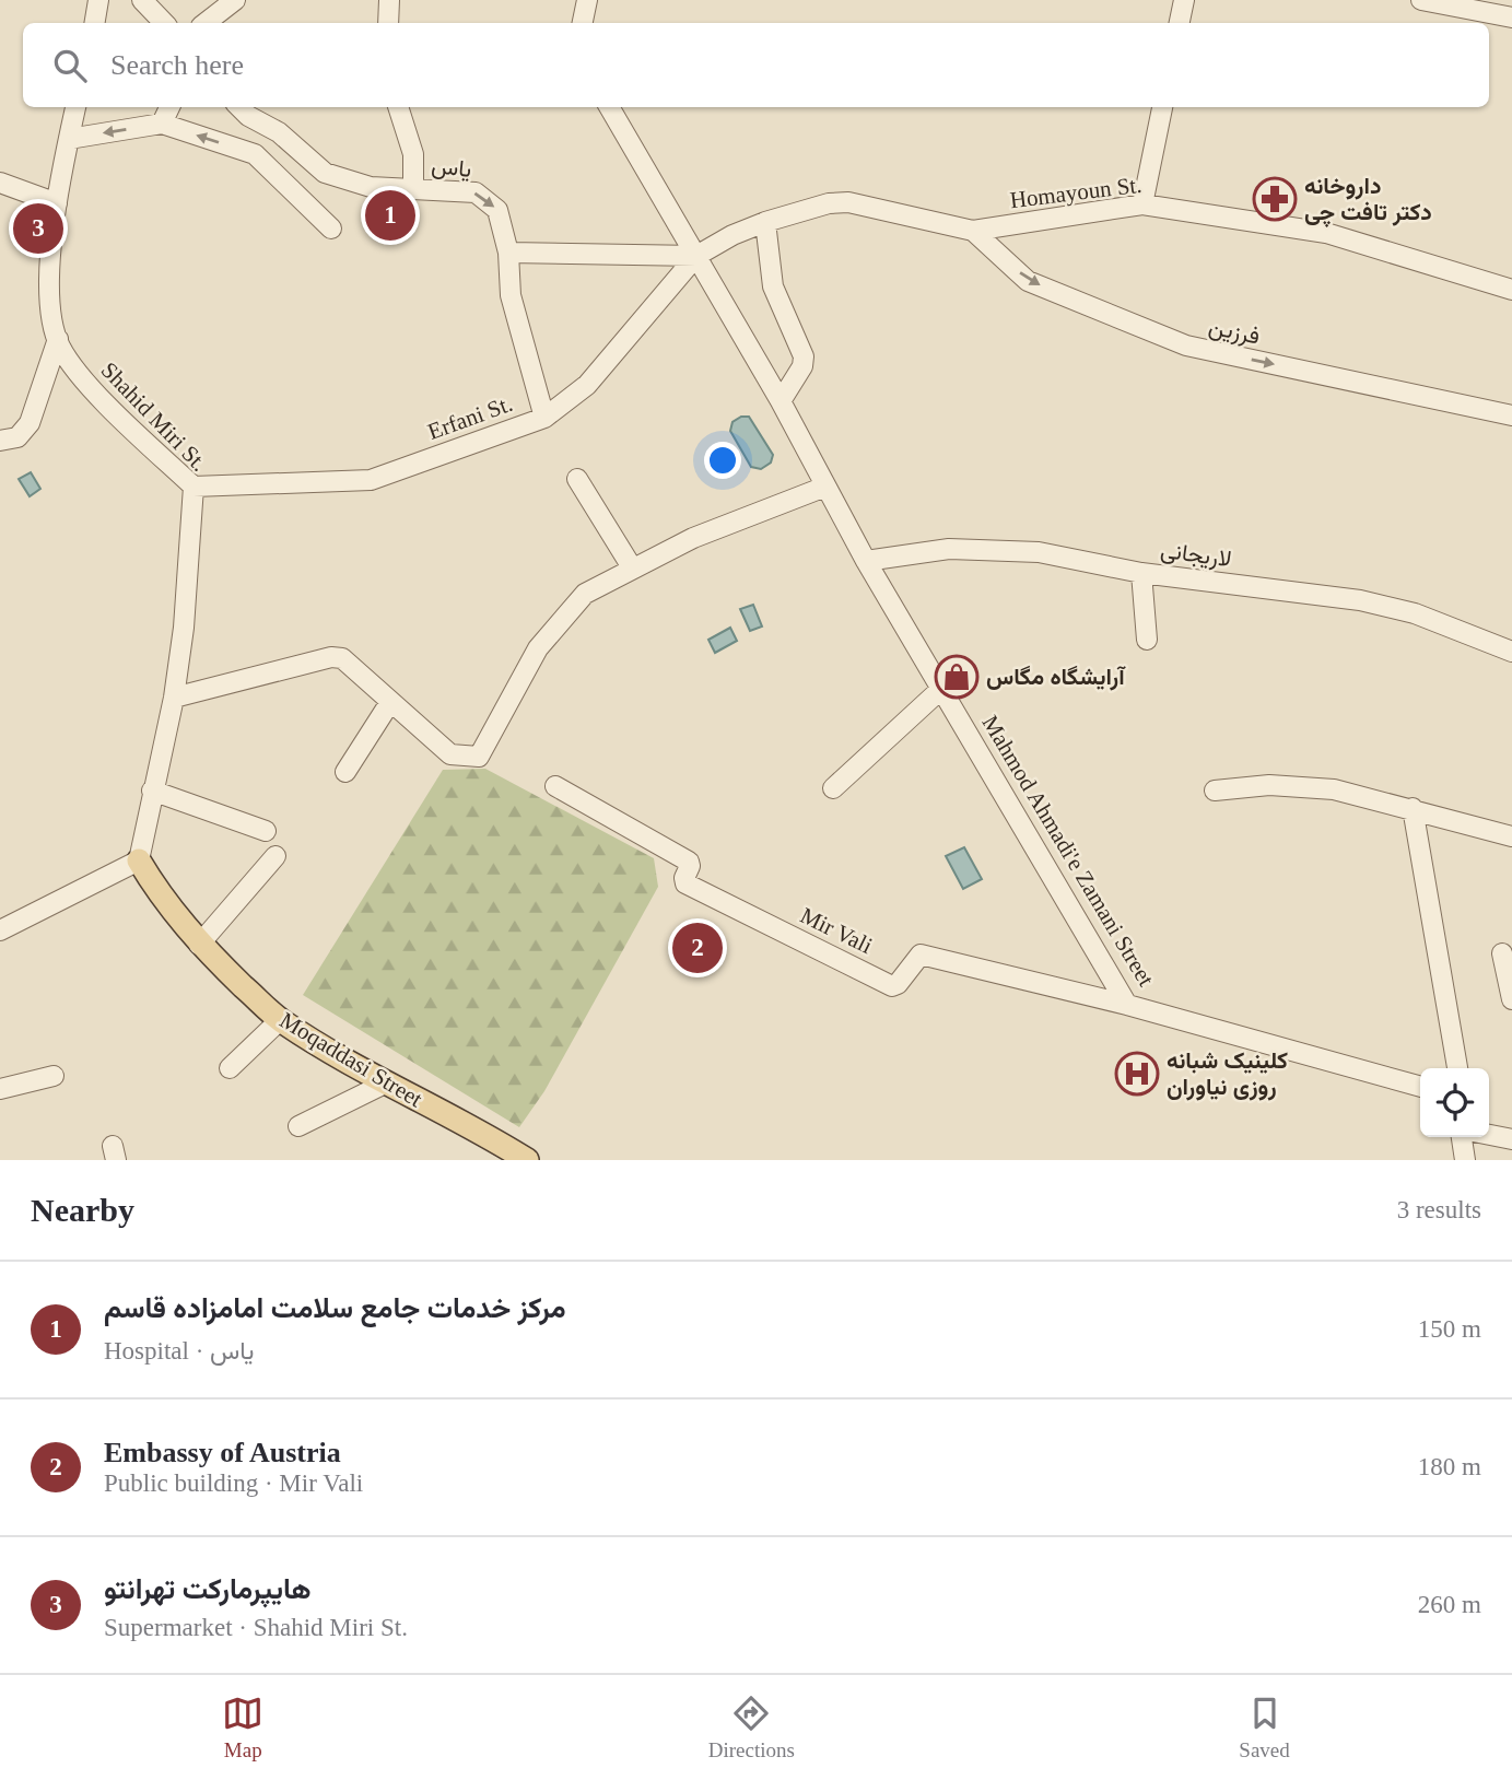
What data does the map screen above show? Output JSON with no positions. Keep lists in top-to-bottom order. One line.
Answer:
{"streets":{"main road":["Moqaddasi Street"],"street":["یاس","Homayoun St.","فرزین","Shahid Miri St.","Erfani St.","لاریجانی","Mahmod Ahmadi'e Zamani Street","Mir Vali"]},"crossings":[["یاس","Erfani St."],["Homayoun St.","فرزین"],["Homayoun St.","Erfani St."],["Homayoun St.","Mahmod Ahmadi'e Zamani Street"],["Shahid Miri St.","Erfani St."],["Shahid Miri St.","Moqaddasi Street"],["Erfani St.","Mahmod Ahmadi'e Zamani Street"],["لاریجانی","Mahmod Ahmadi'e Zamani Street"],["Mahmod Ahmadi'e Zamani Street","Mir Vali"]],"one_way":["فرزین"],"places":{"pharmacy":["داروخانه دکتر تافت چی"],"shop":["آرایشگاه مگاس"],"hospital":["کلینیک شبانه روزی نیاوران"]},"page":{"search":"Search here","pins":["1","3","2"],"heading":["Nearby","3 results"],"list":[{"mark":"1","name":"مرکز خدمات جامع سلامت امامزاده قاسم","note":"Hospital · یاس","value":"150 m"},{"mark":"2","name":"Embassy of Austria","note":"Public building · Mir Vali","value":"180 m"},{"mark":"3","name":"هایپرمارکت تهرانتو","note":"Supermarket · Shahid Miri St.","value":"260 m"}],"nav":["Map","Directions","Saved"]}}
